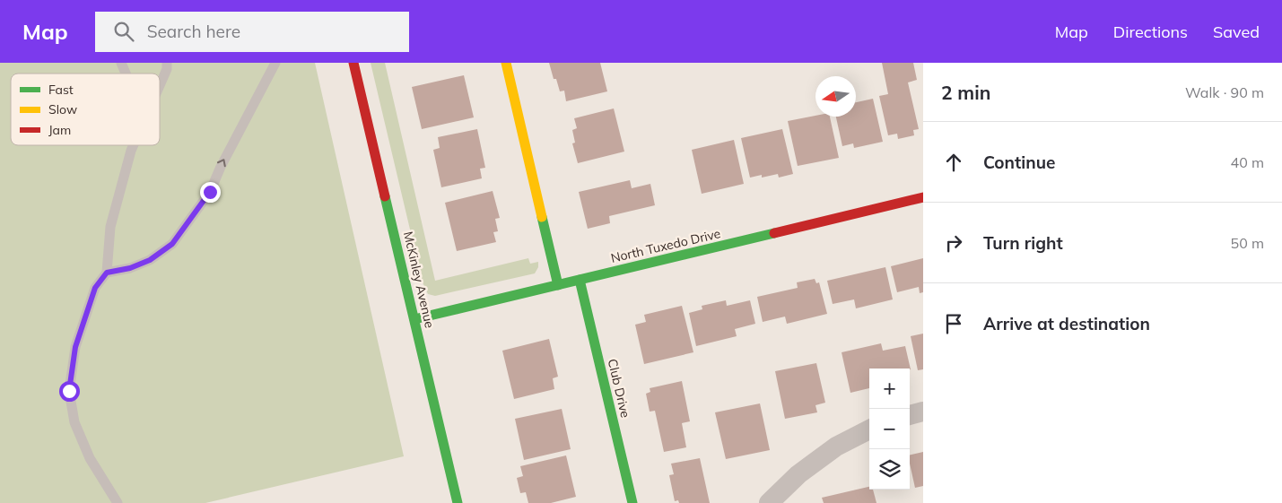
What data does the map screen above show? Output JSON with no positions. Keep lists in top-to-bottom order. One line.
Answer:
{"streets":{"street":["North Tuxedo Drive","McKinley Avenue","Club Drive"]},"crossings":[["North Tuxedo Drive","McKinley Avenue"],["North Tuxedo Drive","Club Drive"]],"legend":["Fast","Slow","Jam"],"north":"left","page":{"header":"Map","search":"Search here","nav":["Map","Directions","Saved"],"heading":["2 min","Walk · 90 m"],"list":[["Continue","40 m"],["Turn right","50 m"],"Arrive at destination"],"map_buttons":["+","−"]}}
